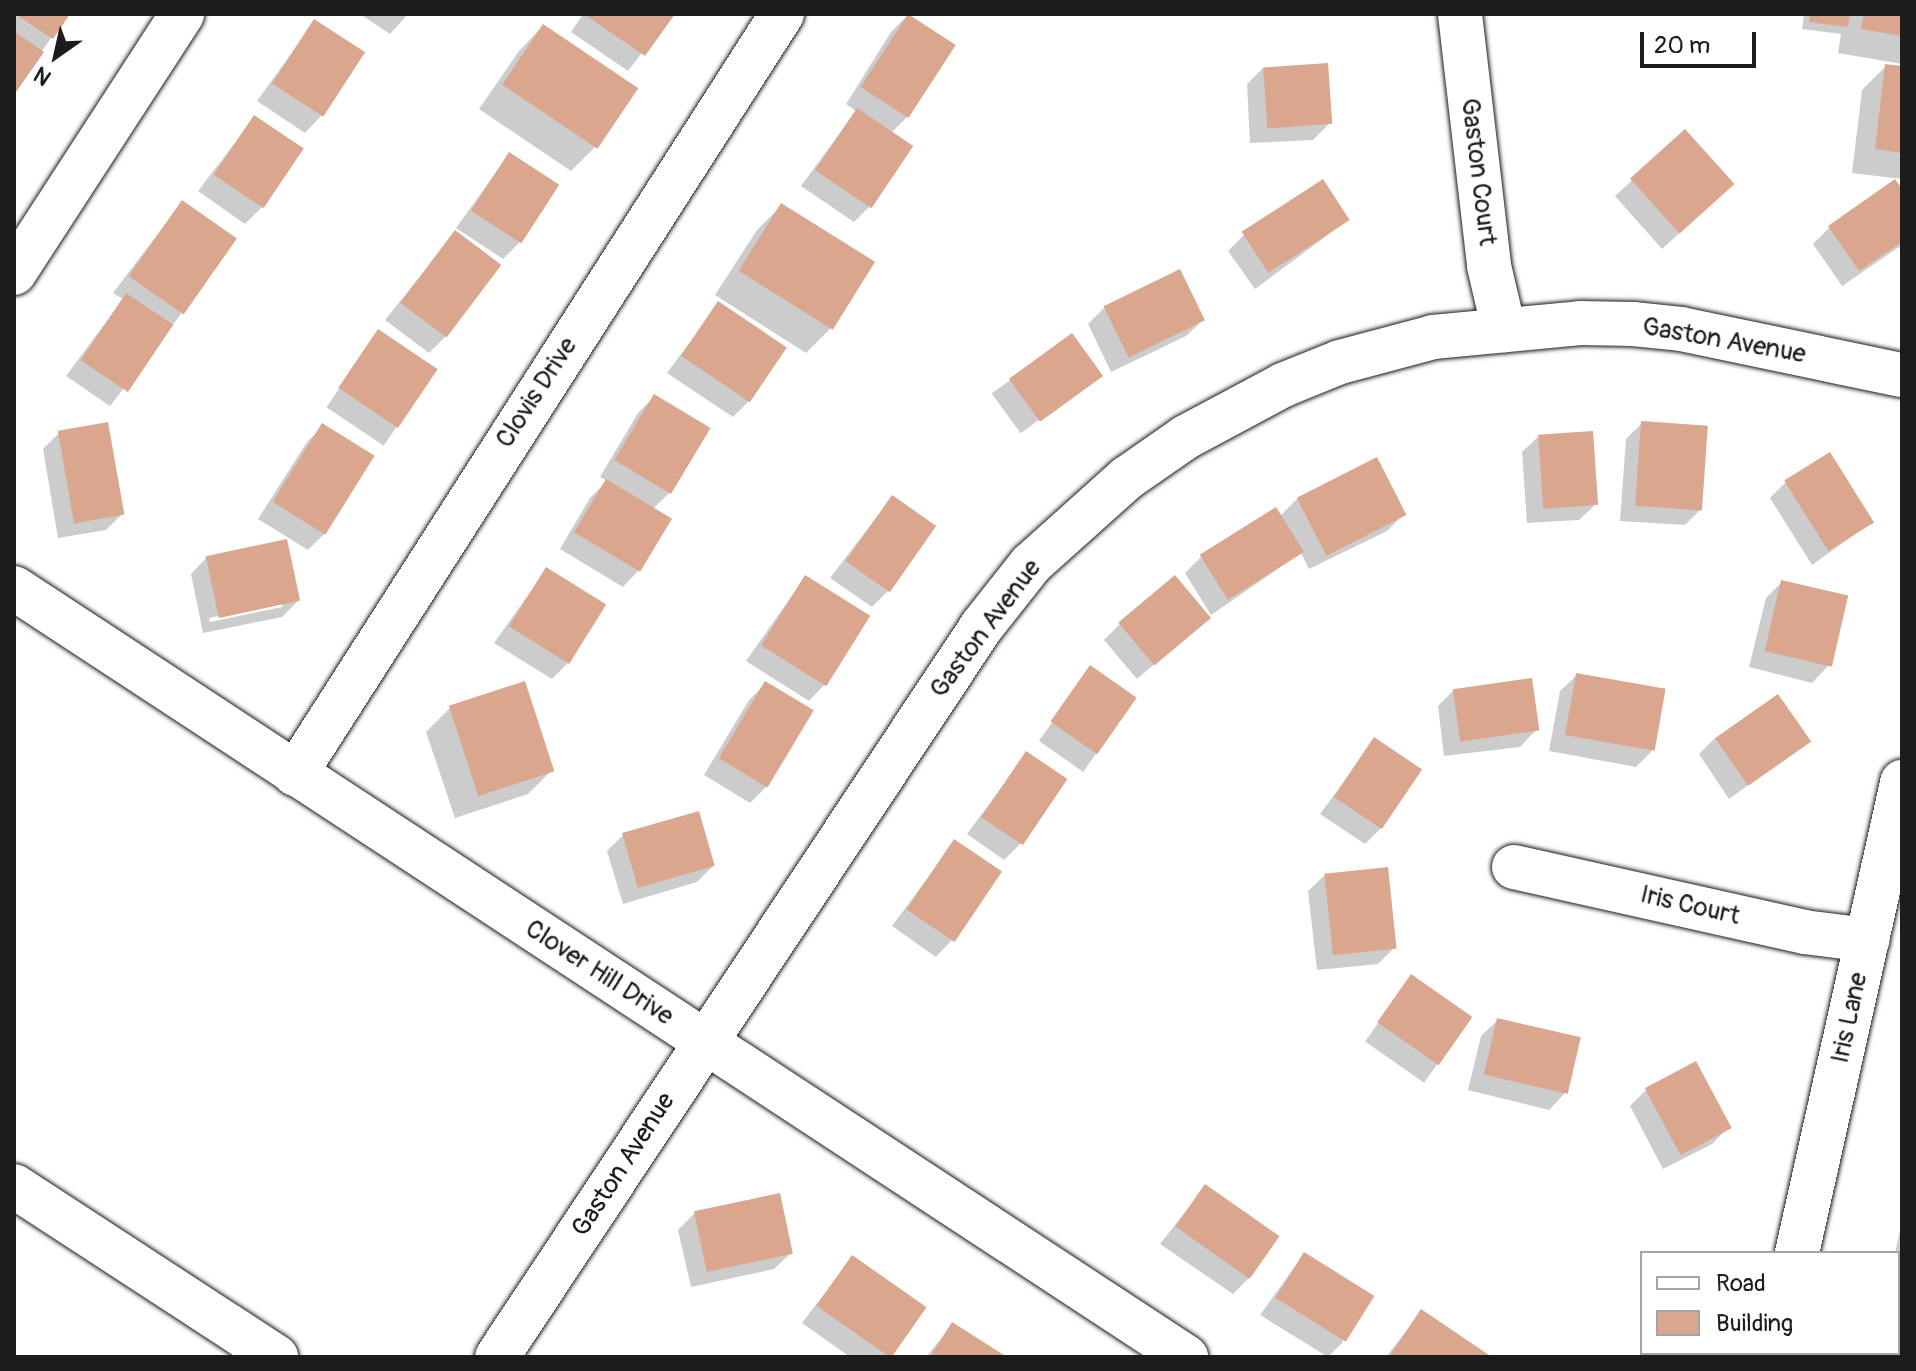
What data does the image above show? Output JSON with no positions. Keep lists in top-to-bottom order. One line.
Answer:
{"streets":{"street":["Gaston Court","Gaston Avenue","Clovis Drive","Iris Court","Clover Hill Drive","Iris Lane"]},"crossings":[["Gaston Court","Gaston Avenue"],["Gaston Avenue","Clover Hill Drive"],["Clovis Drive","Clover Hill Drive"],["Iris Court","Iris Lane"]],"legend":["Road","Building"],"scale_bar":"20 m","north":"bottom left"}
